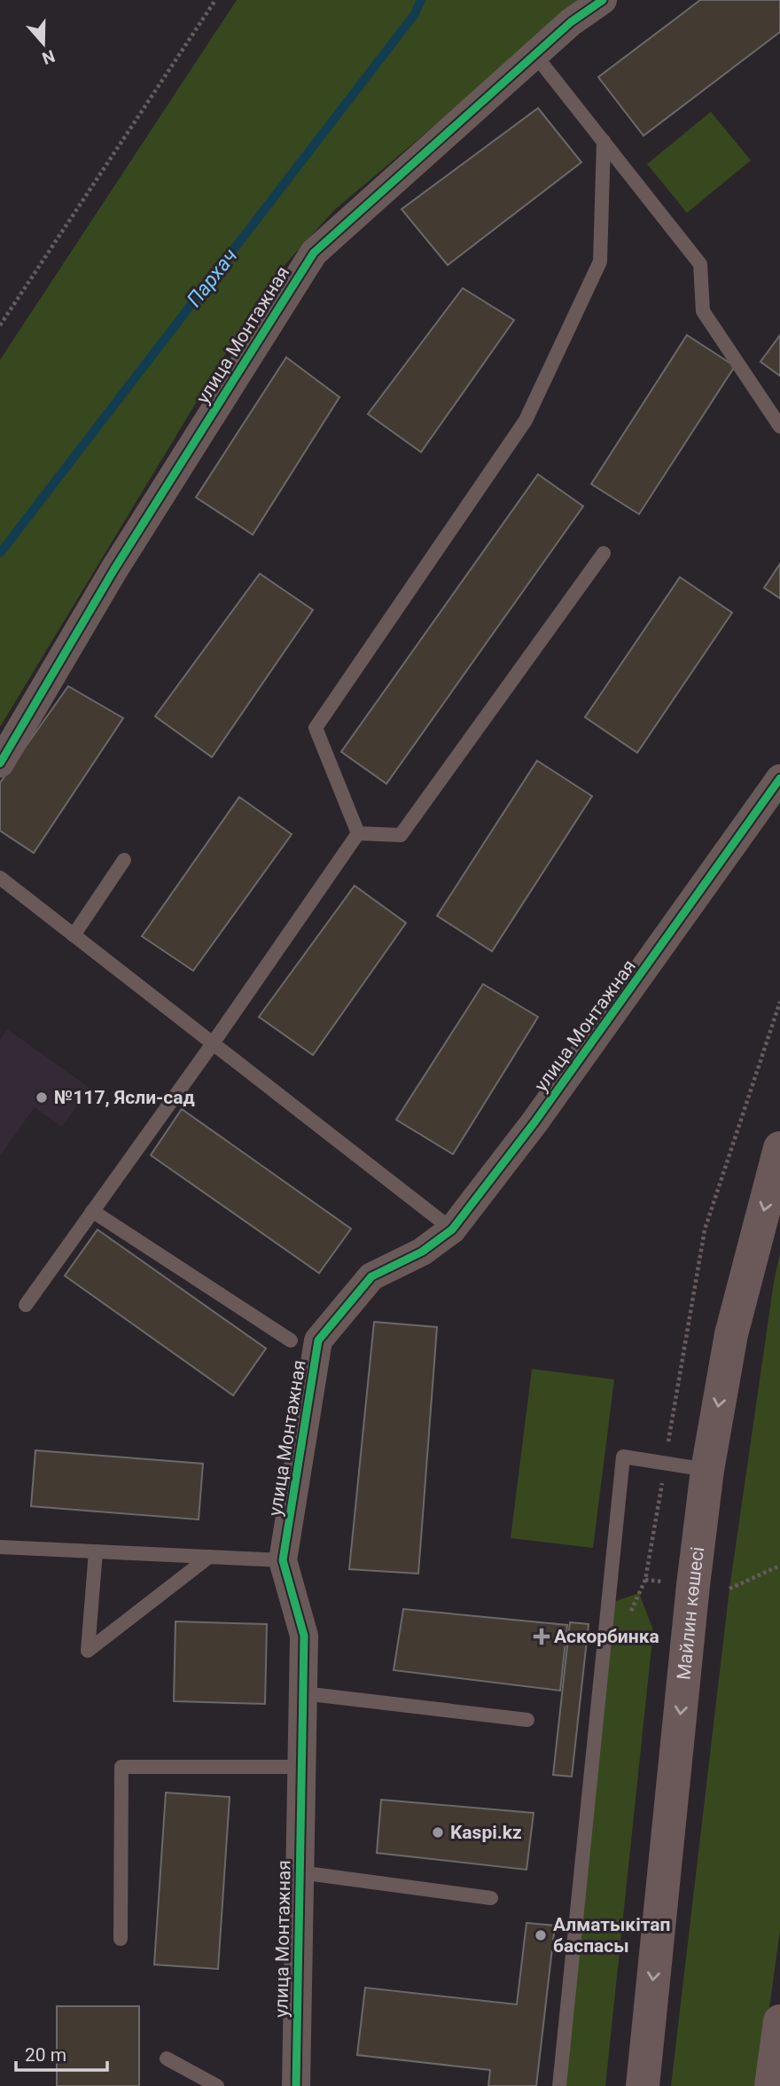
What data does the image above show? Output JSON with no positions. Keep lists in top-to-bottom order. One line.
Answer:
{"streets":{"main road":["Майлин көшесі"],"street":["улица Монтажная"]},"one_way":["Майлин көшесі"],"water":["Пархач"],"places":{"other":["№117, Ясли-сад","Kaspi.kz","Алматыкітап баспасы"],"health":["Аскорбинка"]},"scale_bar":"20 m","north":"bottom"}
